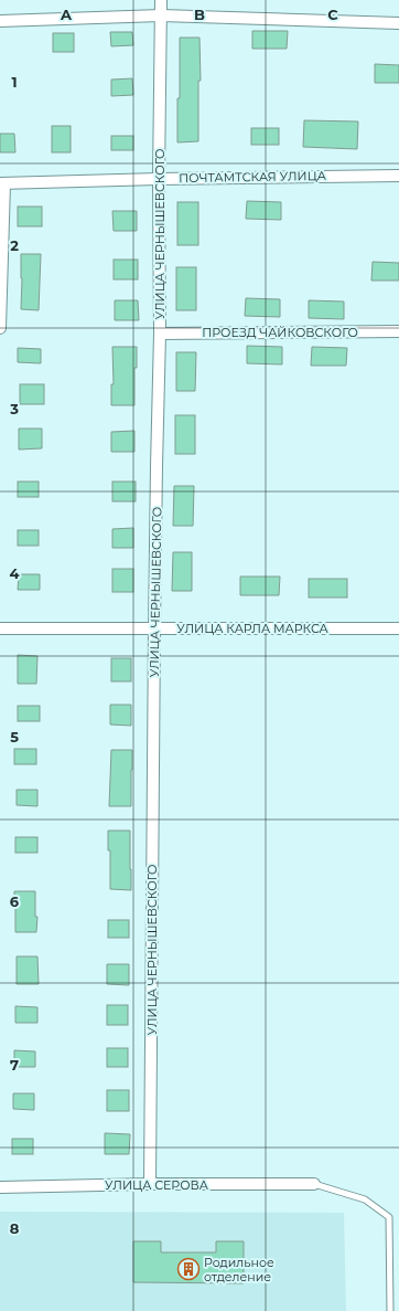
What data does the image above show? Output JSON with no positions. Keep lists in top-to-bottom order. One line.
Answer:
{"streets":{"street":["ПОЧТАМТСКАЯ УЛИЦА","УЛИЦА ЧЕРНЫШЕВСКОГО","ПРОЕЗД ЧАЙКОВСКОГО","УЛИЦА КАРЛА МАРКСА","УЛИЦА СЕРОВА"]},"crossings":[["ПОЧТАМТСКАЯ УЛИЦА","УЛИЦА ЧЕРНЫШЕВСКОГО"],["УЛИЦА ЧЕРНЫШЕВСКОГО","ПРОЕЗД ЧАЙКОВСКОГО"],["УЛИЦА ЧЕРНЫШЕВСКОГО","УЛИЦА КАРЛА МАРКСА"],["УЛИЦА ЧЕРНЫШЕВСКОГО","УЛИЦА СЕРОВА"]],"places":{"building":["Родильное отделение"]},"grid":{"columns":["A","B","C"],"rows":["1","2","3","4","5","6","7","8"]}}
